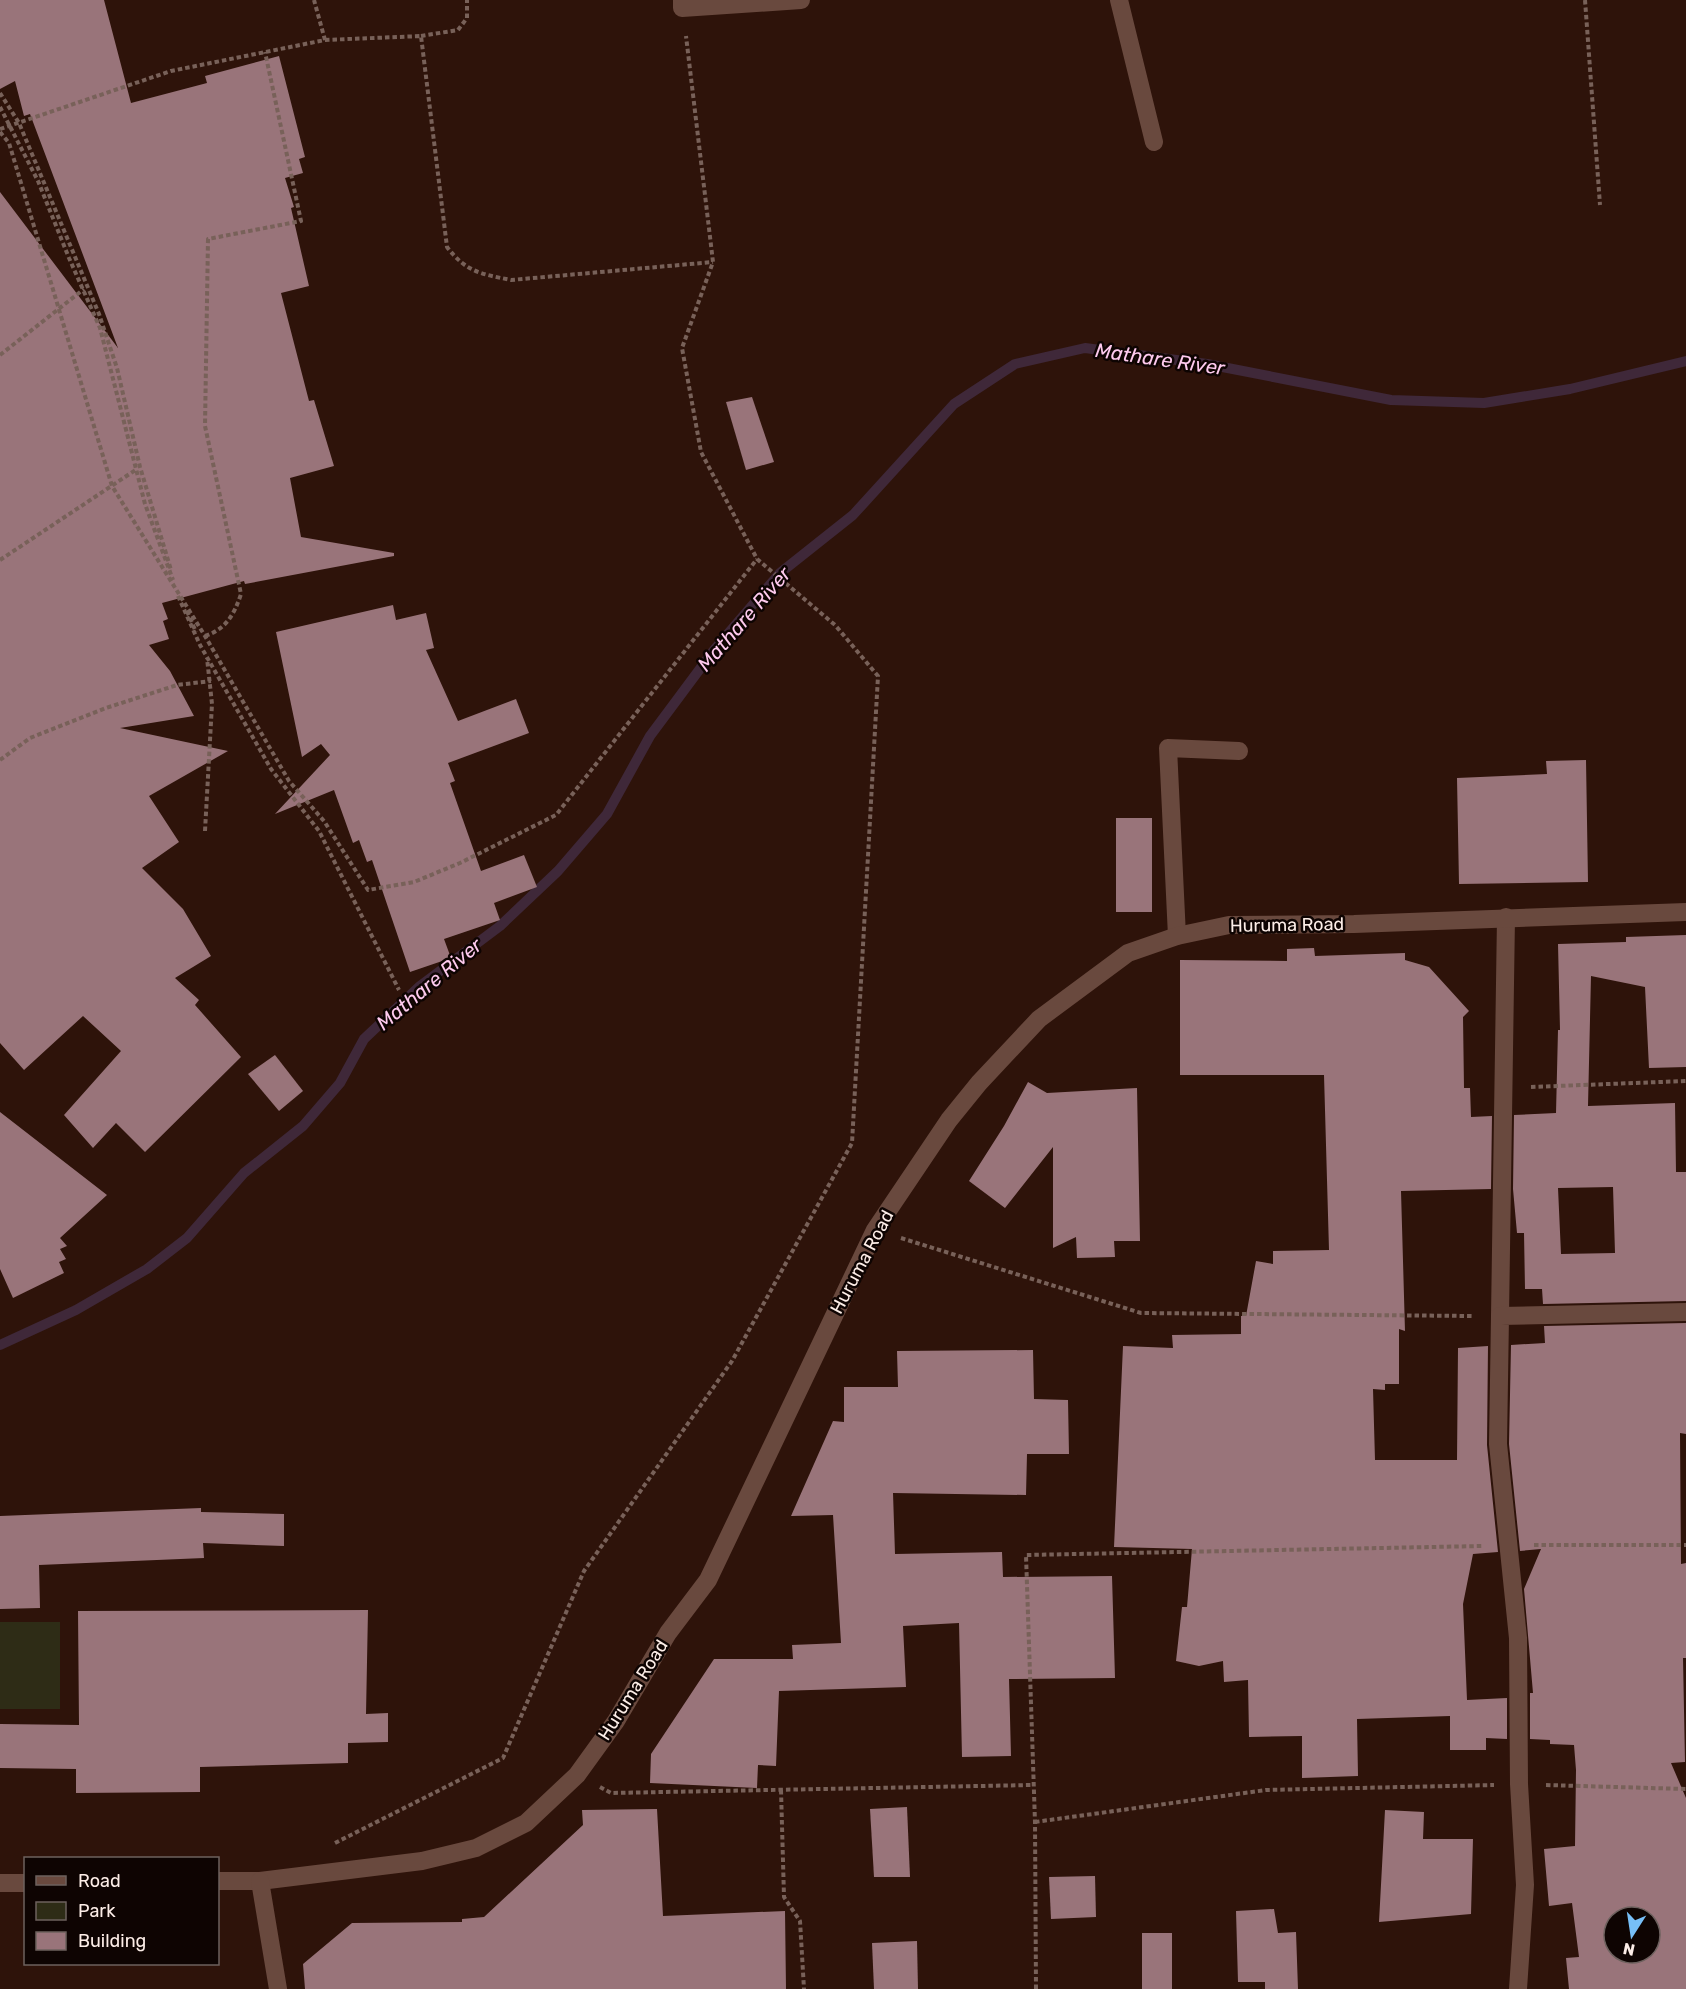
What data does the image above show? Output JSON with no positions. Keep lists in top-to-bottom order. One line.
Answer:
{"streets":{"street":["Huruma Road"]},"water":["Mathare River"],"legend":["Road","Park","Building"],"north":"bottom"}
